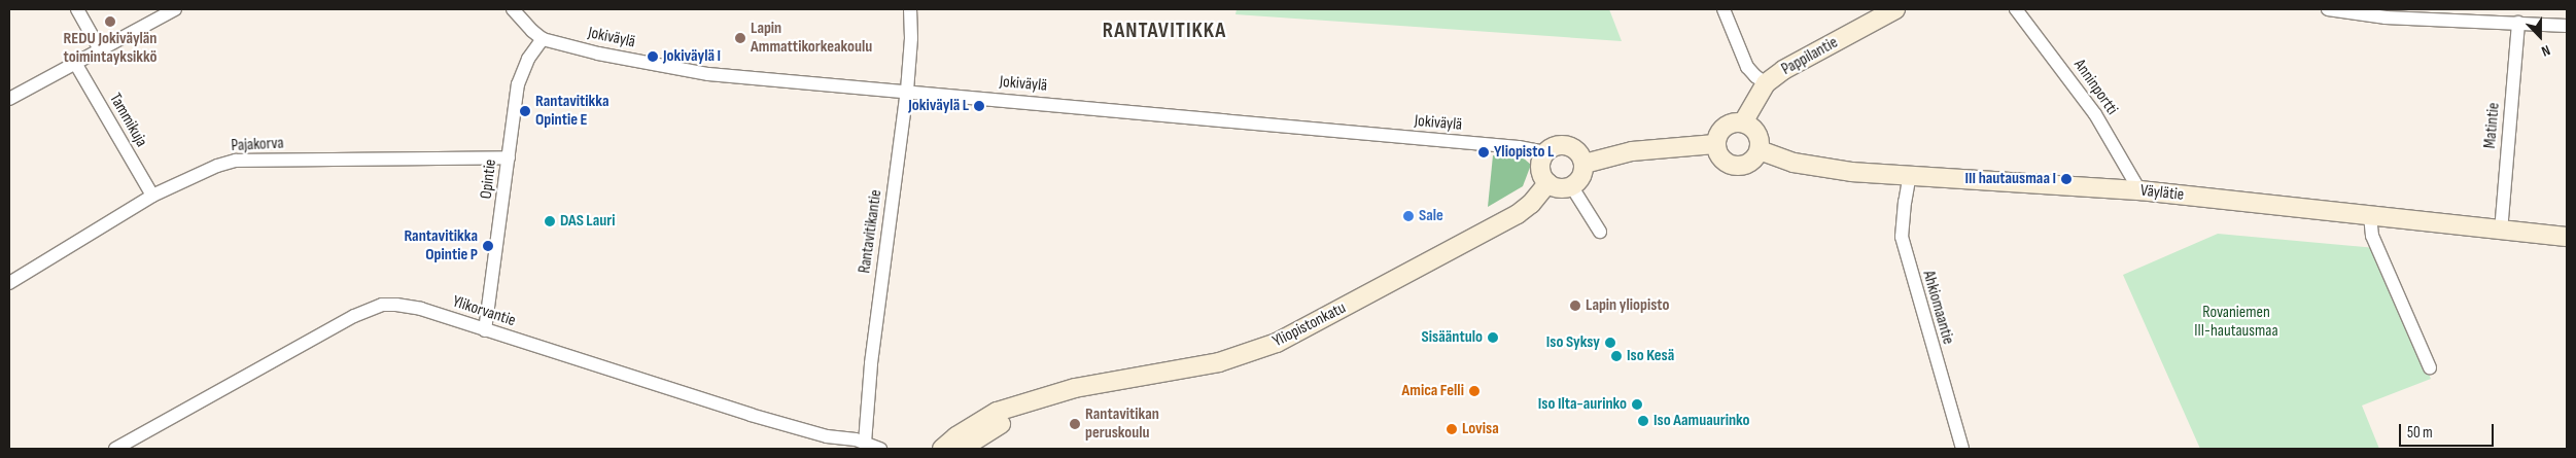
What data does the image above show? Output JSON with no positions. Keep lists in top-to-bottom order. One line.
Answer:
{"streets":{"street":["Jokiväylä","Pappilantie","Anninportti","Tammikuja","Matintie","Pajakorva","Opintie","Väylätie","Rantavitikantie","Ahkiomaantie","Ylikorvantie","Yliopistonkatu"]},"crossings":[["Jokiväylä","Opintie"],["Jokiväylä","Rantavitikantie"],["Jokiväylä","Yliopistonkatu"],["Pappilantie","Väylätie"],["Anninportti","Väylätie"],["Tammikuja","Pajakorva"],["Matintie","Väylätie"],["Pajakorva","Opintie"],["Opintie","Ylikorvantie"],["Väylätie","Ahkiomaantie"],["Rantavitikantie","Ylikorvantie"]],"districts":["RANTAVITIKKA"],"parks":["Rovaniemen III-hautausmaa"],"places":["REDU Jokiväylän toimintayksikkö","Lapin Ammattikorkeakoulu","Jokiväylä I","Jokiväylä L","Rantavitikka Opintie E","Yliopisto L","III hautausmaa I","Sale","DAS Lauri","Rantavitikka Opintie P","Lapin yliopisto","Sisääntulo","Iso Syksy","Iso Kesä","Amica Felli","Iso Ilta-aurinko","Iso Aamuaurinko","Rantavitikan peruskoulu","Lovisa"],"scale_bar":"50 m","north":"bottom"}
